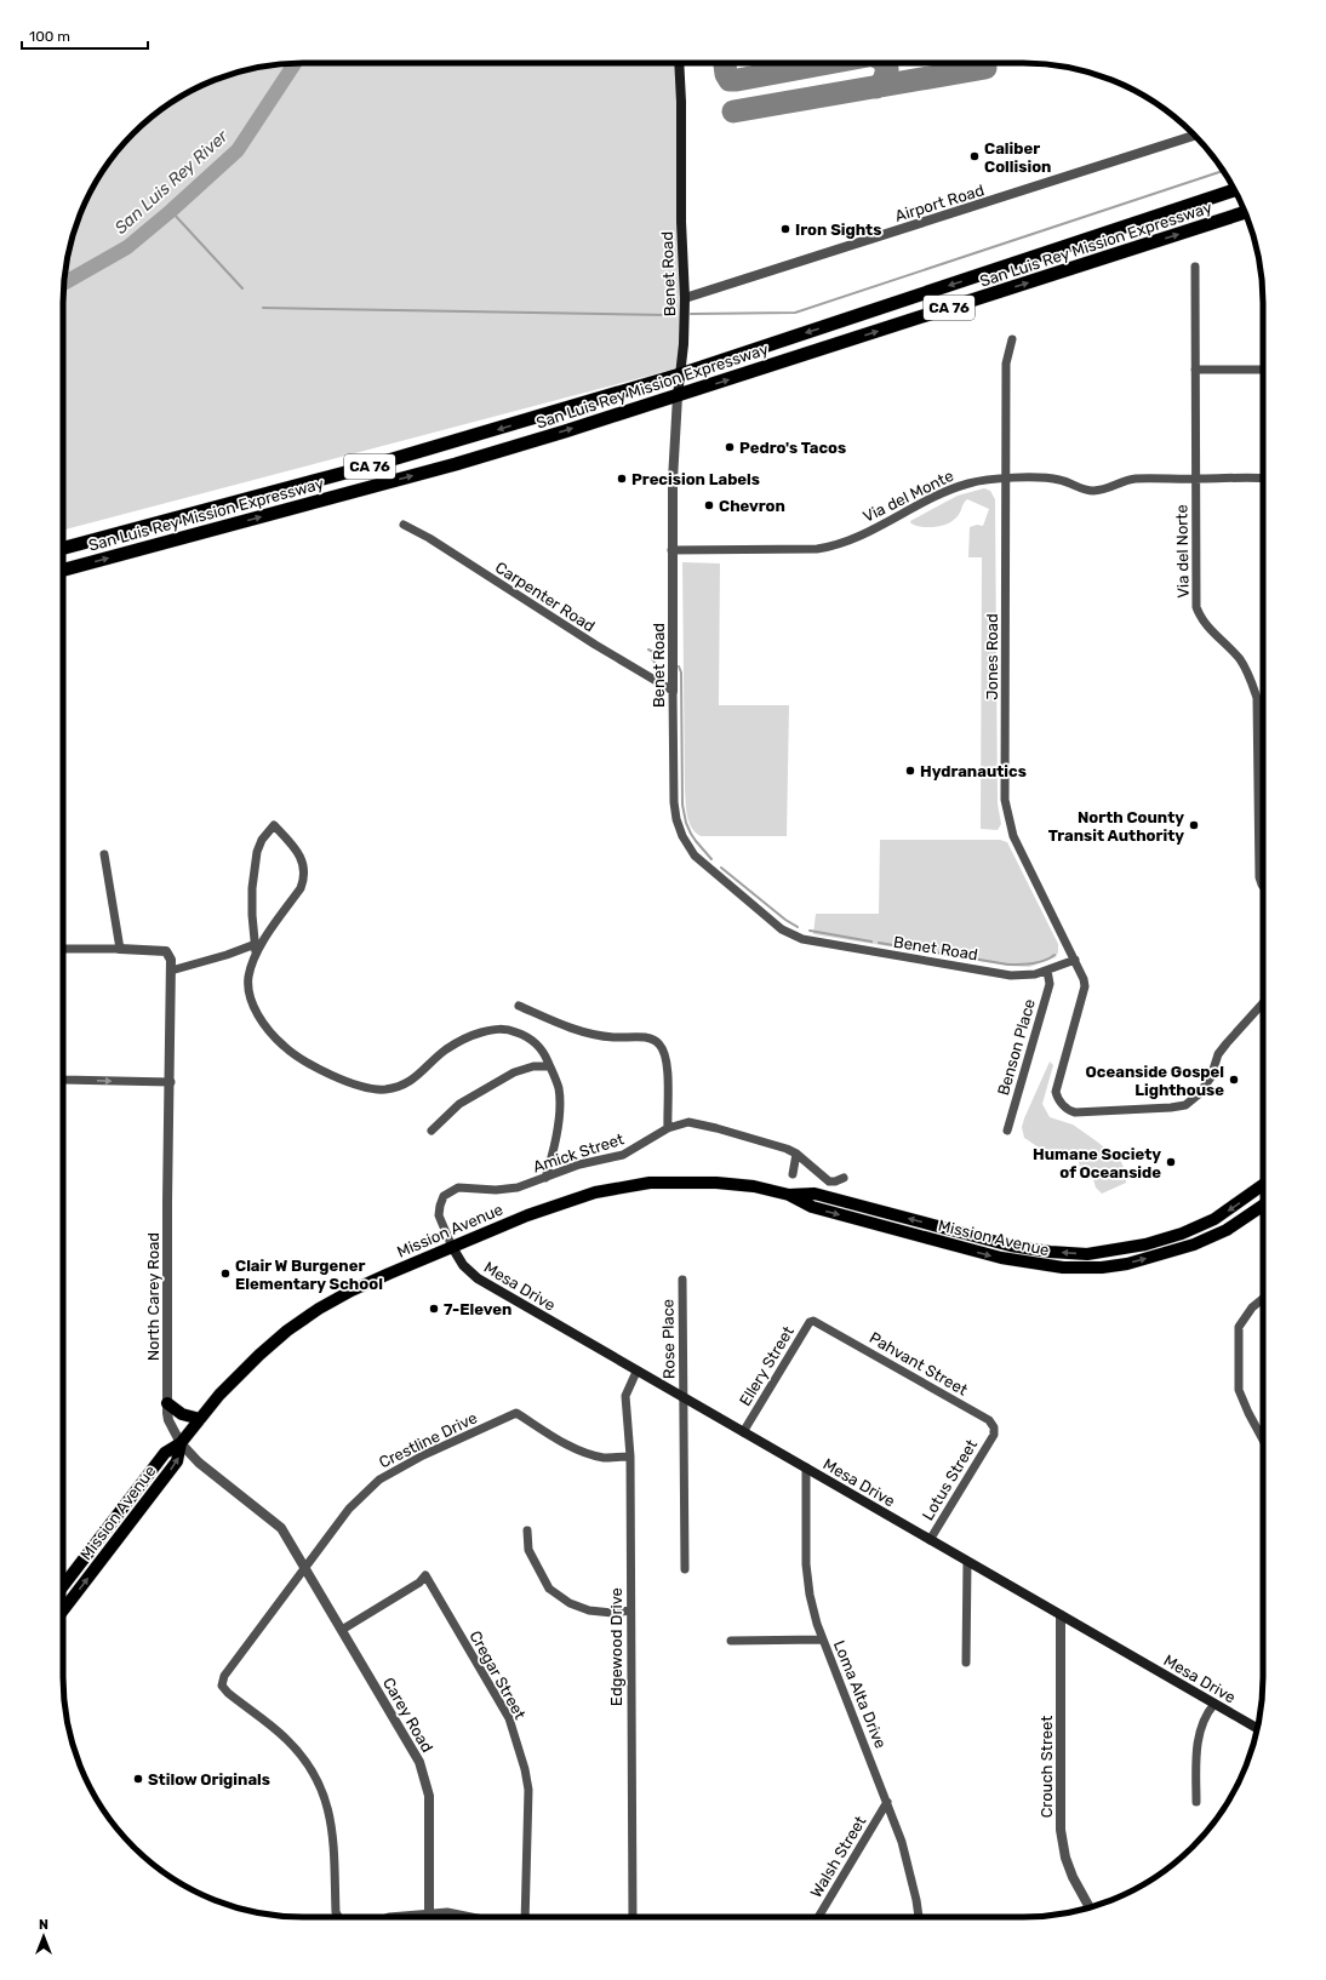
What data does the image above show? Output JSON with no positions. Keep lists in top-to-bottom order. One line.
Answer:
{"streets":{"highway":["San Luis Rey Mission Expressway","CA 76"],"main road":["Benet Road","Mission Avenue","Mesa Drive"],"street":["Airport Road","Via del Monte","Via del Norte","Carpenter Road","Jones Road","Benson Place","Amick Street","North Carey Road","Rose Place","Pahvant Street","Ellery Street","Crestline Drive","Lotus Street","Edgewood Drive","Cregar Street","Loma Alta Drive","Carey Road","Crouch Street","Walsh Street"]},"crossings":[["Airport Road","Benet Road"],["San Luis Rey Mission Expressway","Benet Road"],["Benet Road","Via del Monte"],["Benet Road","Carpenter Road"],["Benet Road","Jones Road"],["Benet Road","Benson Place"],["Via del Monte","Via del Norte"],["Via del Monte","Jones Road"],["Amick Street","Mission Avenue"],["Amick Street","Mesa Drive"],["Mission Avenue","Mesa Drive"],["Mission Avenue","North Carey Road"],["Mesa Drive","Rose Place"],["Mesa Drive","Ellery Street"],["Mesa Drive","Lotus Street"],["Mesa Drive","Edgewood Drive"],["Mesa Drive","Loma Alta Drive"],["Mesa Drive","Crouch Street"],["North Carey Road","Crestline Drive"],["North Carey Road","Carey Road"],["Pahvant Street","Ellery Street"],["Pahvant Street","Lotus Street"],["Crestline Drive","Edgewood Drive"],["Crestline Drive","Carey Road"],["Cregar Street","Carey Road"],["Loma Alta Drive","Walsh Street"]],"water":["San Luis Rey River"],"places":["Caliber Collision","Iron Sights","Pedro's Tacos","Precision Labels","Chevron","Hydranautics","North County Transit Authority","Oceanside Gospel Lighthouse","Humane Society of Oceanside","Clair W Burgener Elementary School","7-Eleven","Stilow Originals"],"scale_bar":"100 m","north":"top"}
